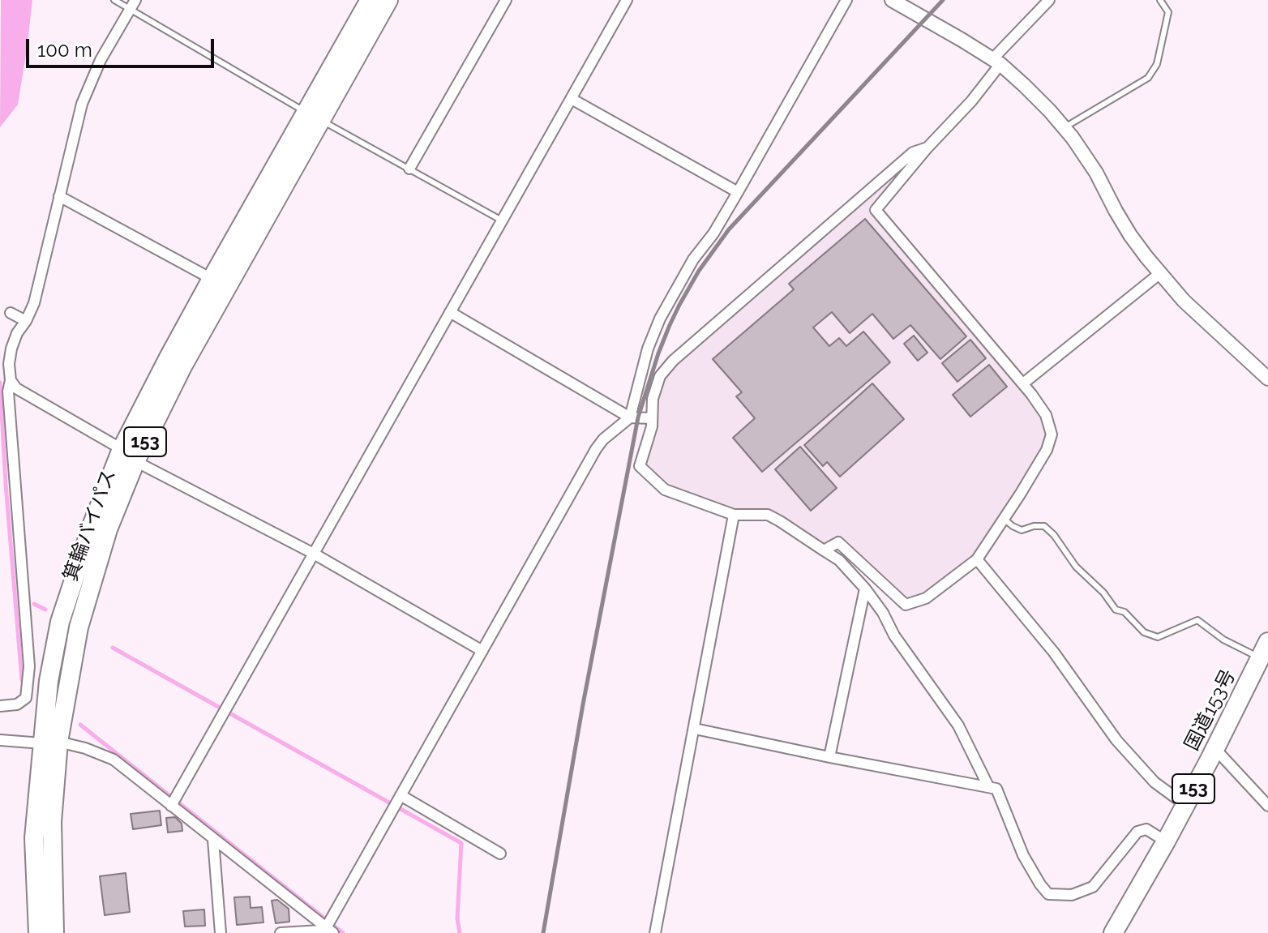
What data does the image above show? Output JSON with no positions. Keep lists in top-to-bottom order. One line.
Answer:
{"streets":{"highway":["153","箕輪バイパス","国道153号"]},"scale_bar":"100 m"}
